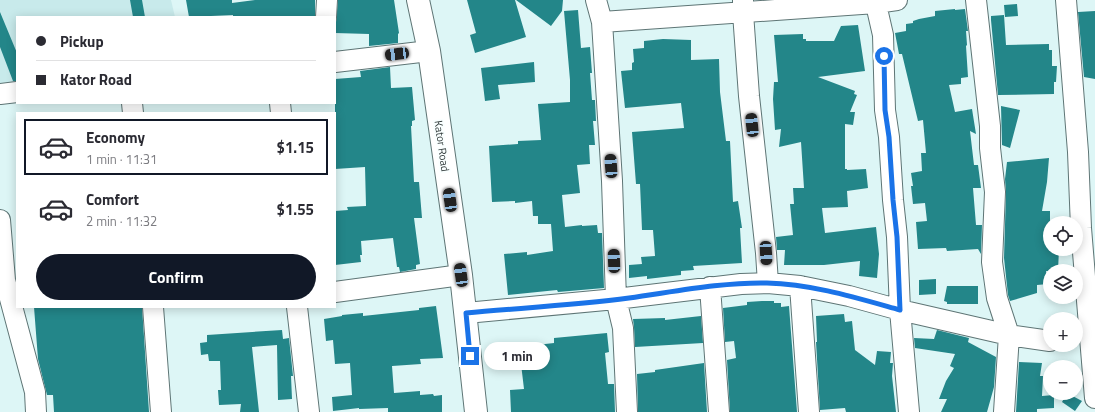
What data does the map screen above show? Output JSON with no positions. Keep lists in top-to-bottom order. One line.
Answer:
{"streets":{"main road":["Kator Road"]},"page":{"banner":["Pickup","Kator Road"],"list":[{"name":"Economy","note":"1 min · 11:31","value":"$1.15"},{"name":"Comfort","note":"2 min · 11:32","value":"$1.55"}],"map_buttons":["+","−"],"buttons":"Confirm","bubble":"1 min"}}
